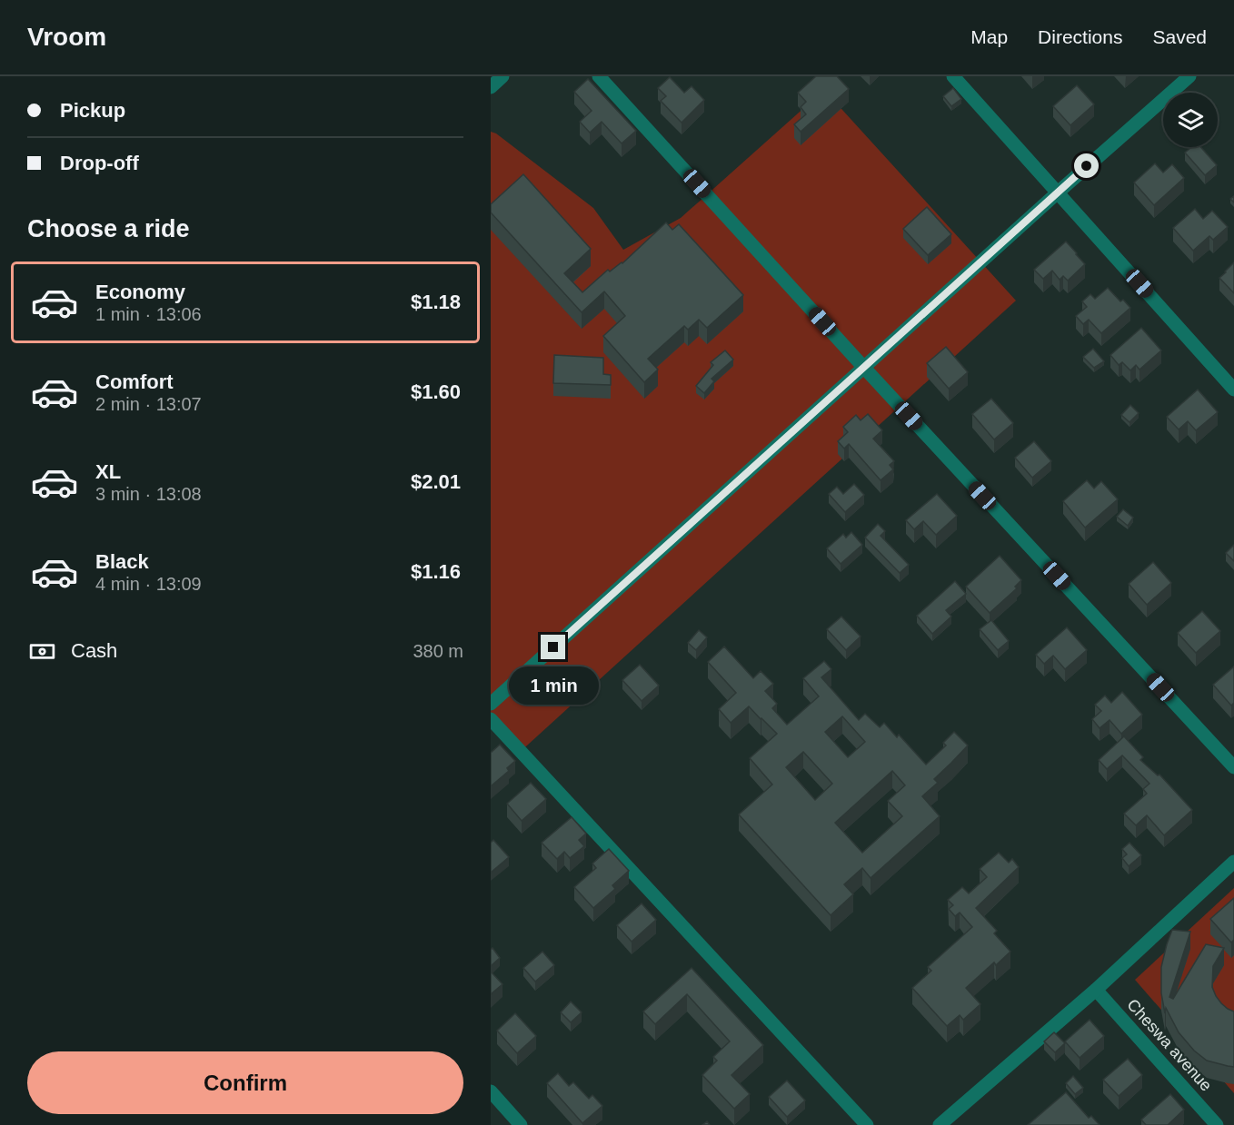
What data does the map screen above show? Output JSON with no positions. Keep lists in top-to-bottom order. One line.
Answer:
{"streets":{"street":["Cheswa avenue"]},"page":{"header":"Vroom","nav":["Map","Directions","Saved"],"banner":["Pickup","Drop-off"],"heading":"Choose a ride","list":[{"name":"Economy","note":"1 min · 13:06","value":"$1.18"},{"name":"Comfort","note":"2 min · 13:07","value":"$1.60"},{"name":"XL","note":"3 min · 13:08","value":"$2.01"},{"name":"Black","note":"4 min · 13:09","value":"$1.16"}],"pay":["Cash","380 m"],"bubble":"1 min","buttons":"Confirm"}}
